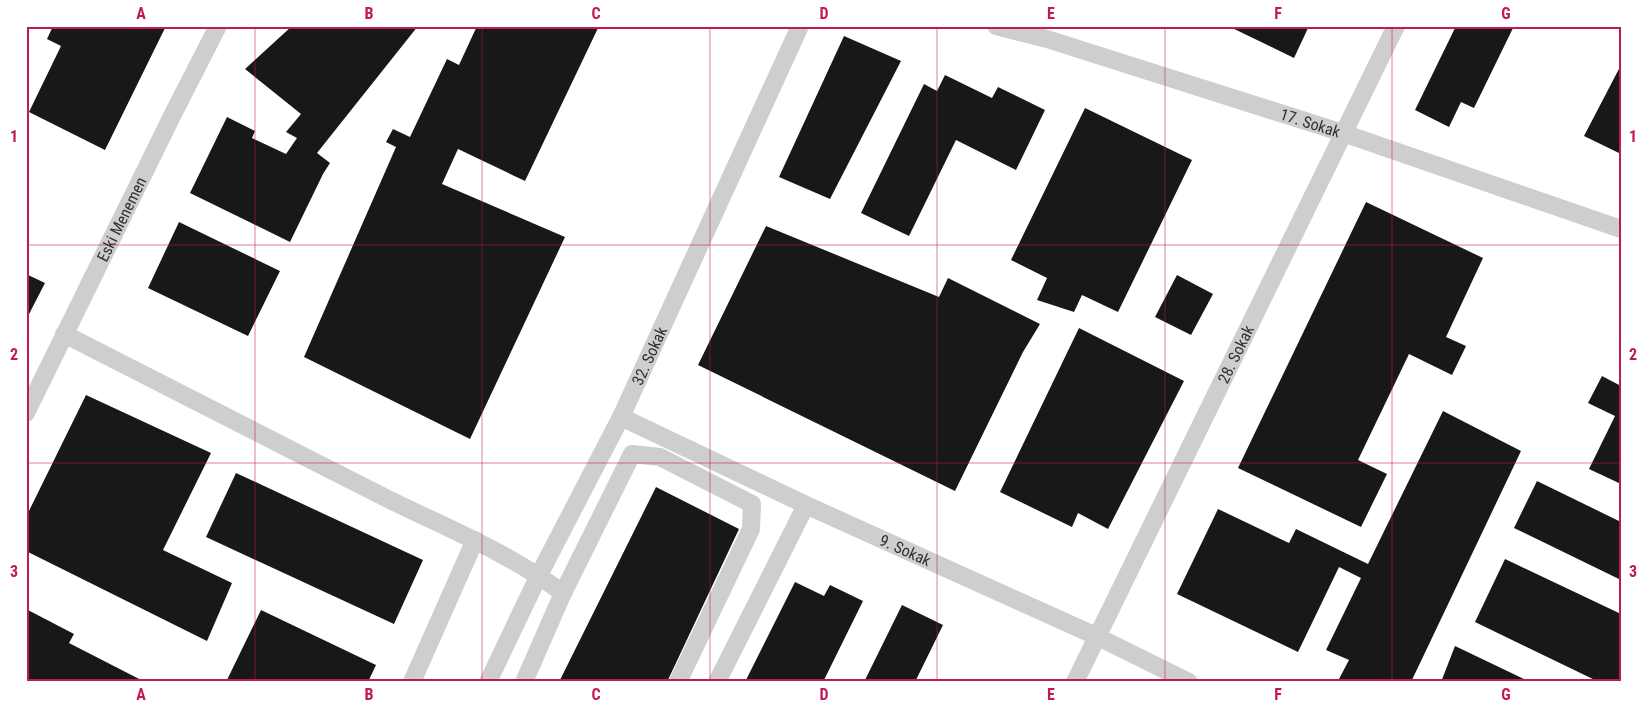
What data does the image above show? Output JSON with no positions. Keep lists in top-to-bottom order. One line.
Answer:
{"streets":{"street":["17. Sokak","Eski Menemen","28. Sokak","32. Sokak","9. Sokak"]},"crossings":[["17. Sokak","28. Sokak"],["28. Sokak","9. Sokak"],["32. Sokak","9. Sokak"]],"grid":{"columns":["A","B","C","D","E","F","G"],"rows":["1","2","3"]}}
